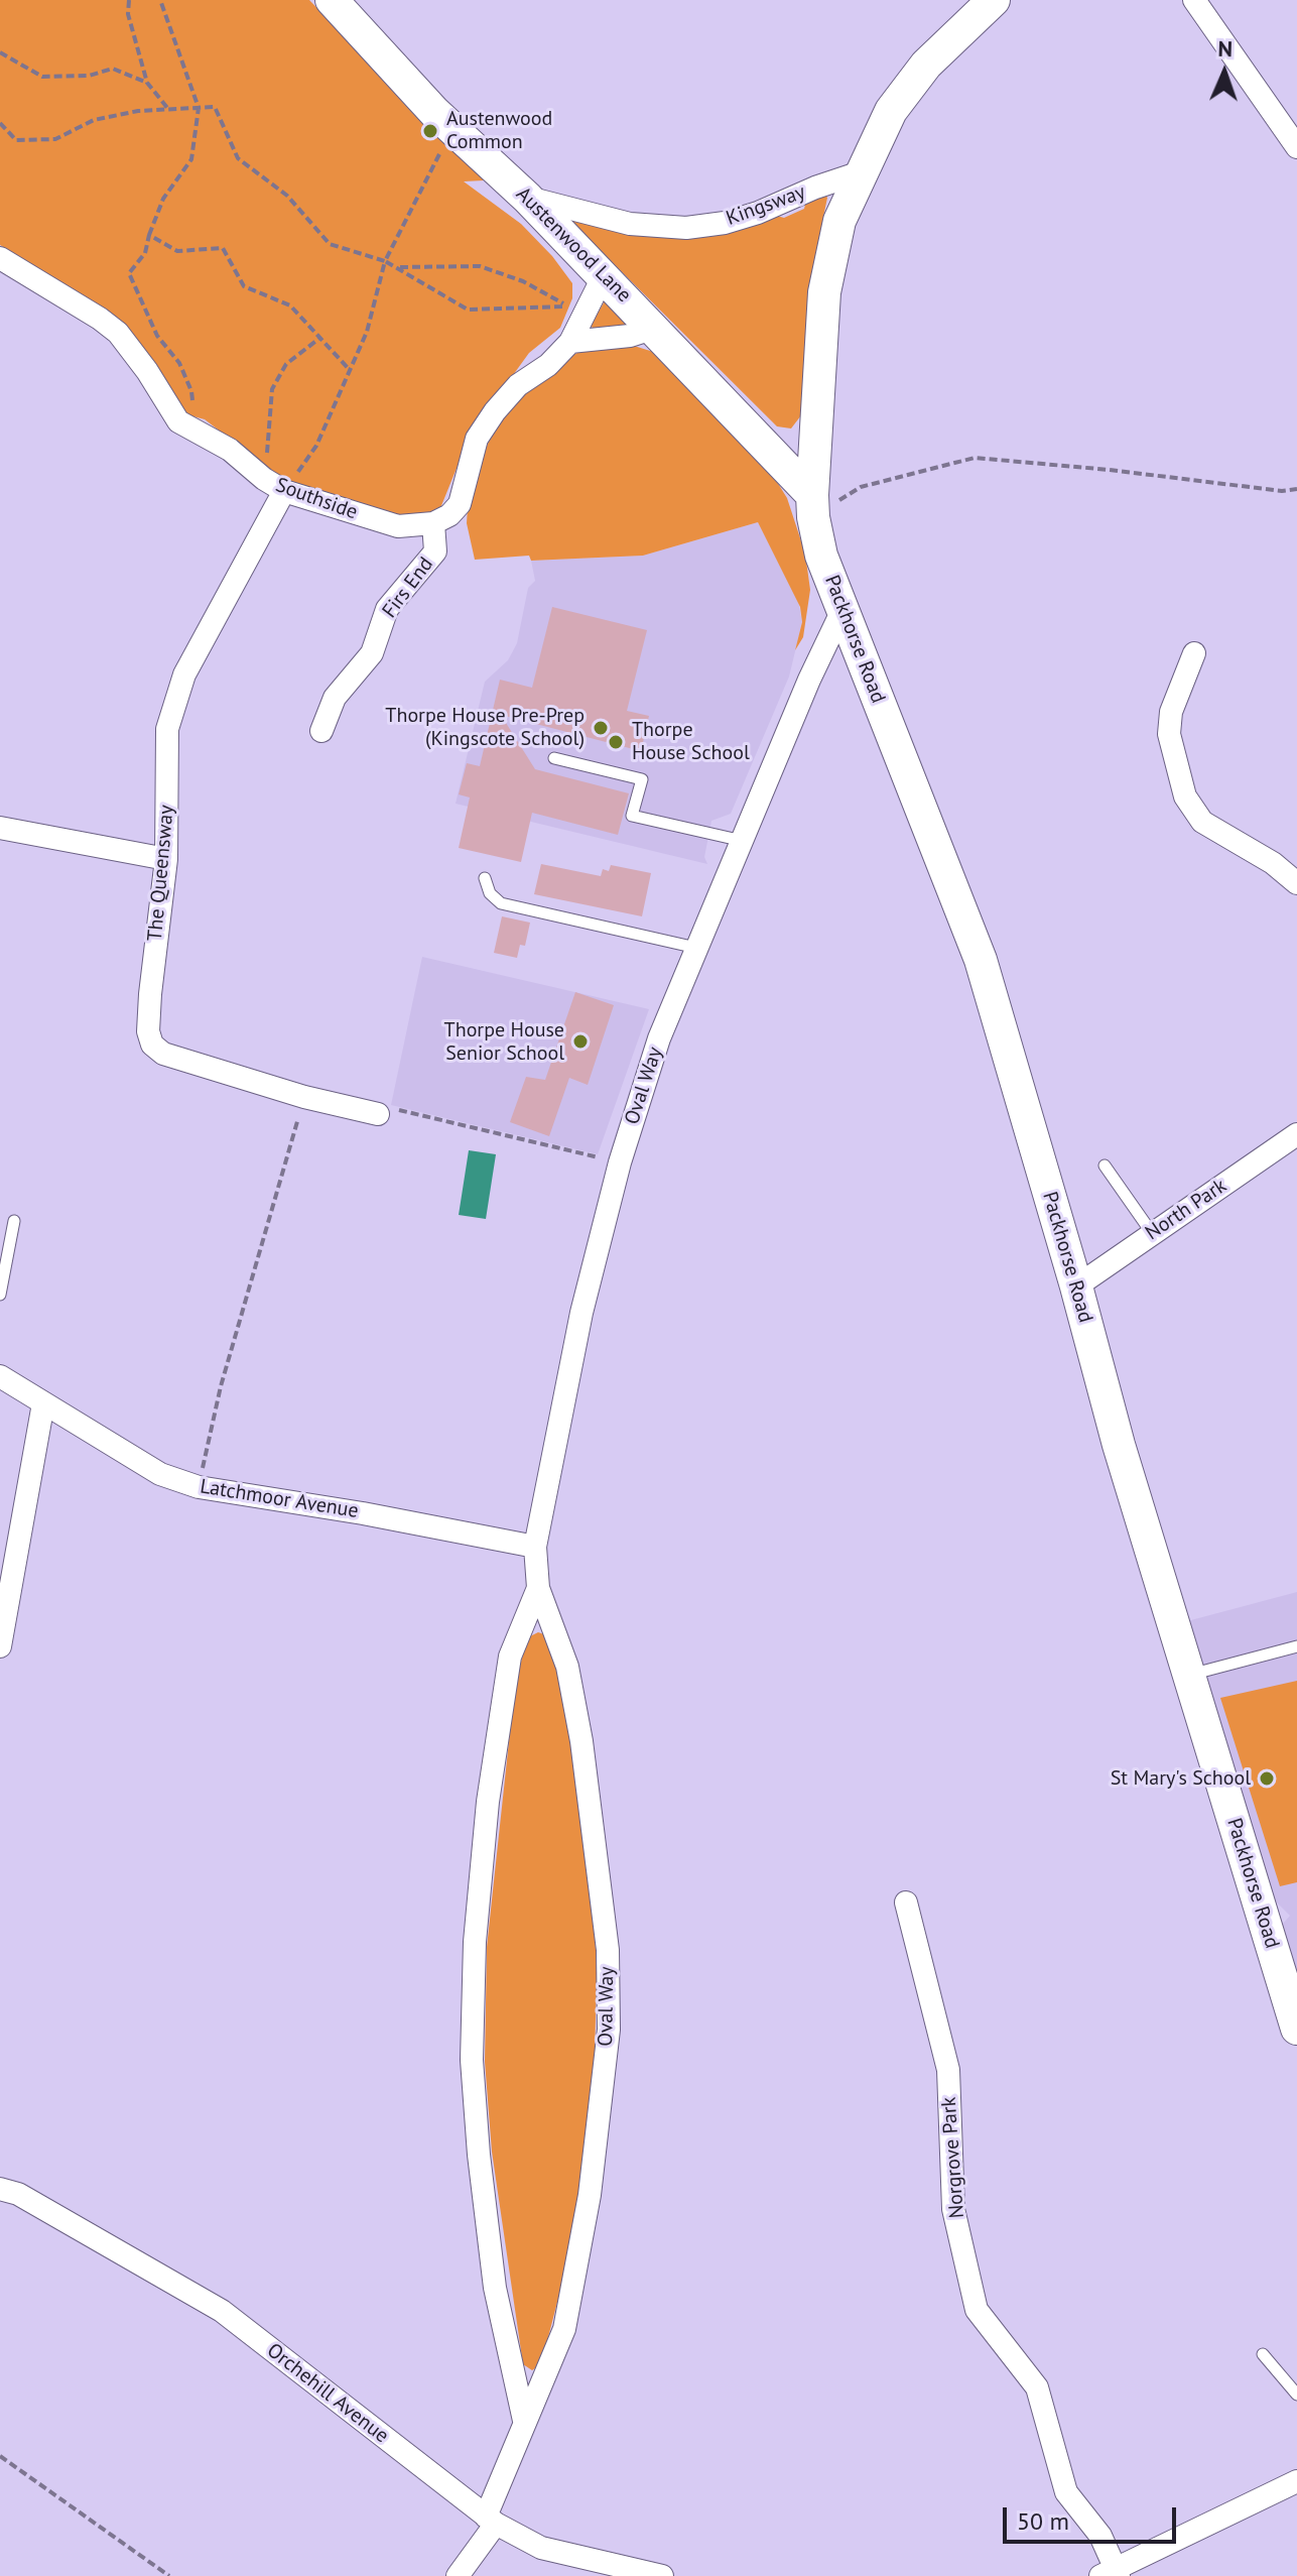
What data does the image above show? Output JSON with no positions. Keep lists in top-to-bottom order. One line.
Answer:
{"streets":{"main road":["Austenwood Lane","Packhorse Road"],"street":["Kingsway","Southside","Firs End","The Queensway","Oval Way","North Park","Latchmoor Avenue","Norgrove Park","Orchehill Avenue"]},"crossings":[["Kingsway","Austenwood Lane"],["Austenwood Lane","Packhorse Road"],["Southside","Firs End"],["Southside","The Queensway"],["Packhorse Road","Oval Way"],["Packhorse Road","North Park"],["Oval Way","Latchmoor Avenue"],["Oval Way","Orchehill Avenue"]],"places":["Austenwood Common","Thorpe House Pre-Prep (Kingscote School)","Thorpe House School","Thorpe House Senior School","St Mary's School"],"scale_bar":"50 m","north":"top"}
